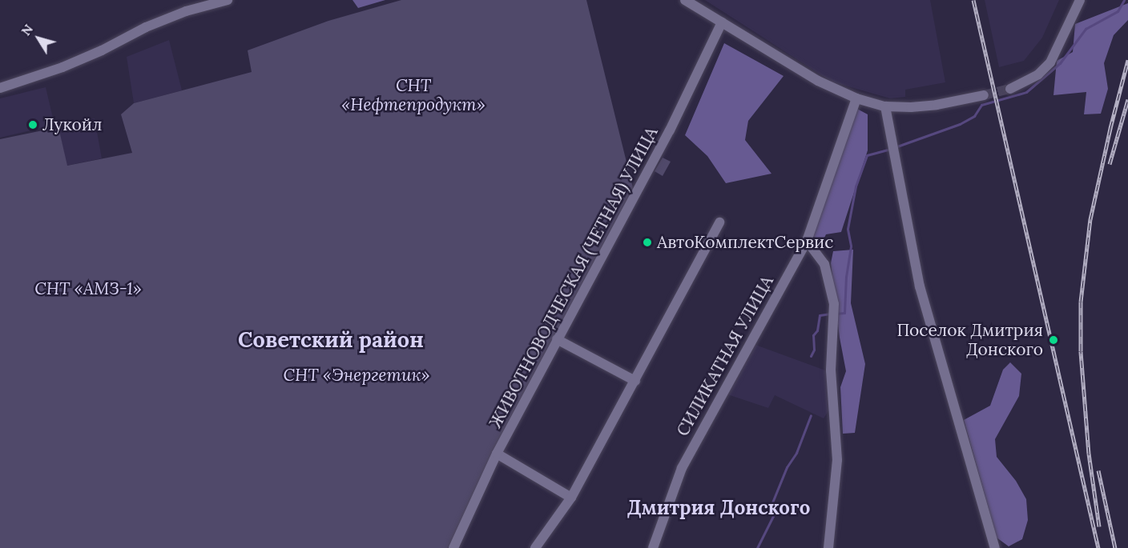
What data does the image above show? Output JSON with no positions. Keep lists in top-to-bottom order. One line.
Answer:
{"streets":{"street":["ЖИВОТНОВОДЧЕСКАЯ (ЧЕТНАЯ) УЛИЦА","СИЛИКАТНАЯ УЛИЦА"]},"districts":["Советский район","Дмитрия Донского"],"parks":["СНТ «Нефтепродукт»","СНТ «АМЗ-1»","СНТ «Энергетик»"],"places":["Лукойл","АвтоКомплектСервис","Поселок Дмитрия Донского"],"north":"top left"}
